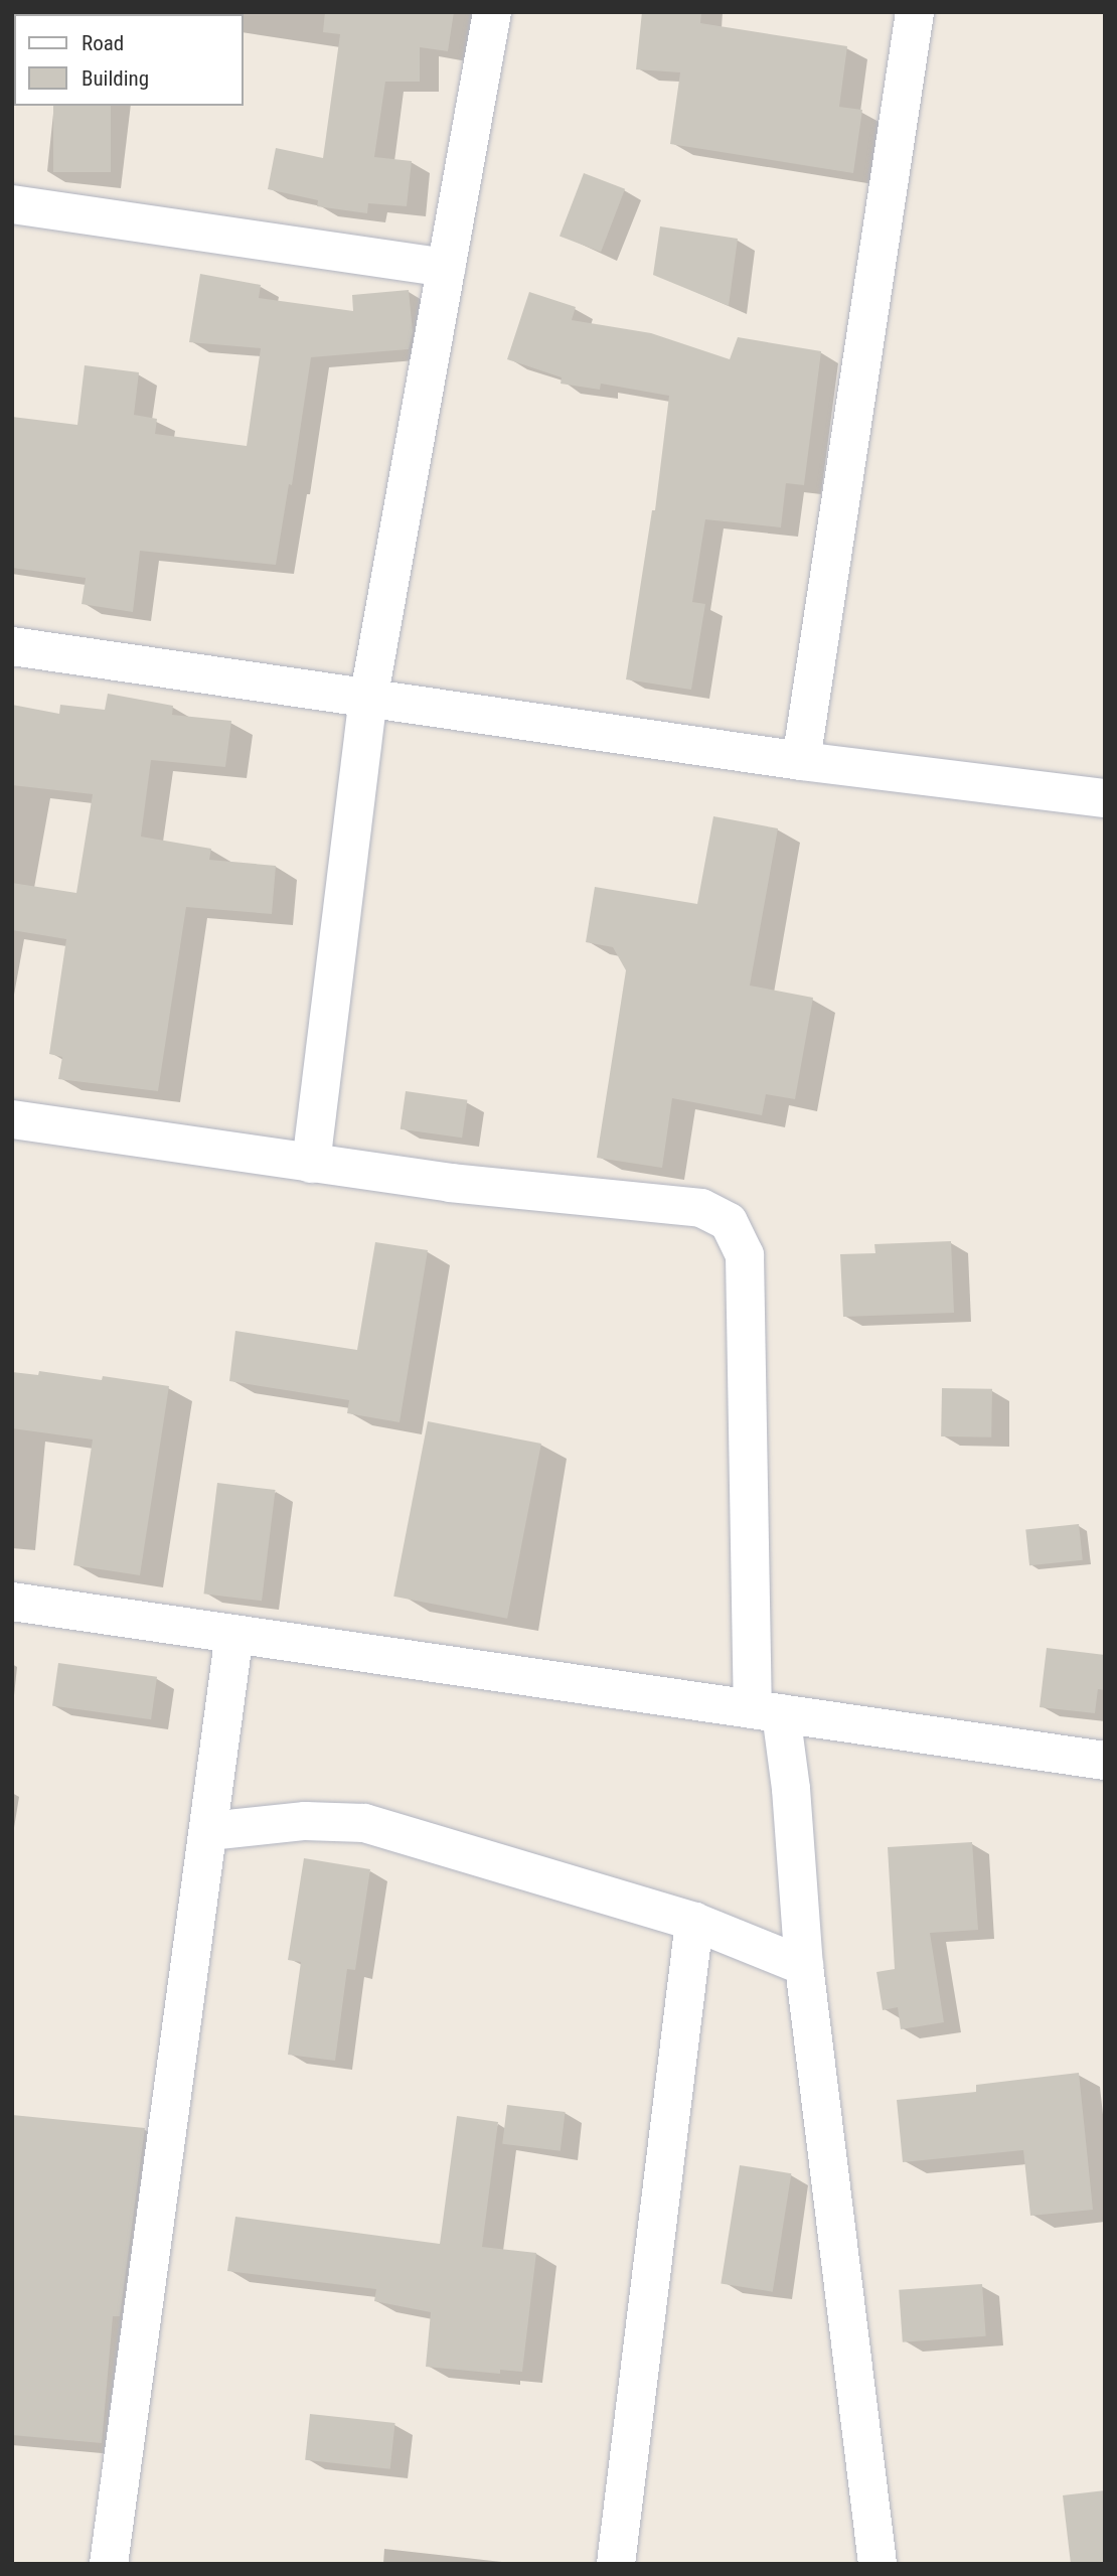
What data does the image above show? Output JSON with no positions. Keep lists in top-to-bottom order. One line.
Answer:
{"legend":["Road","Building"]}
